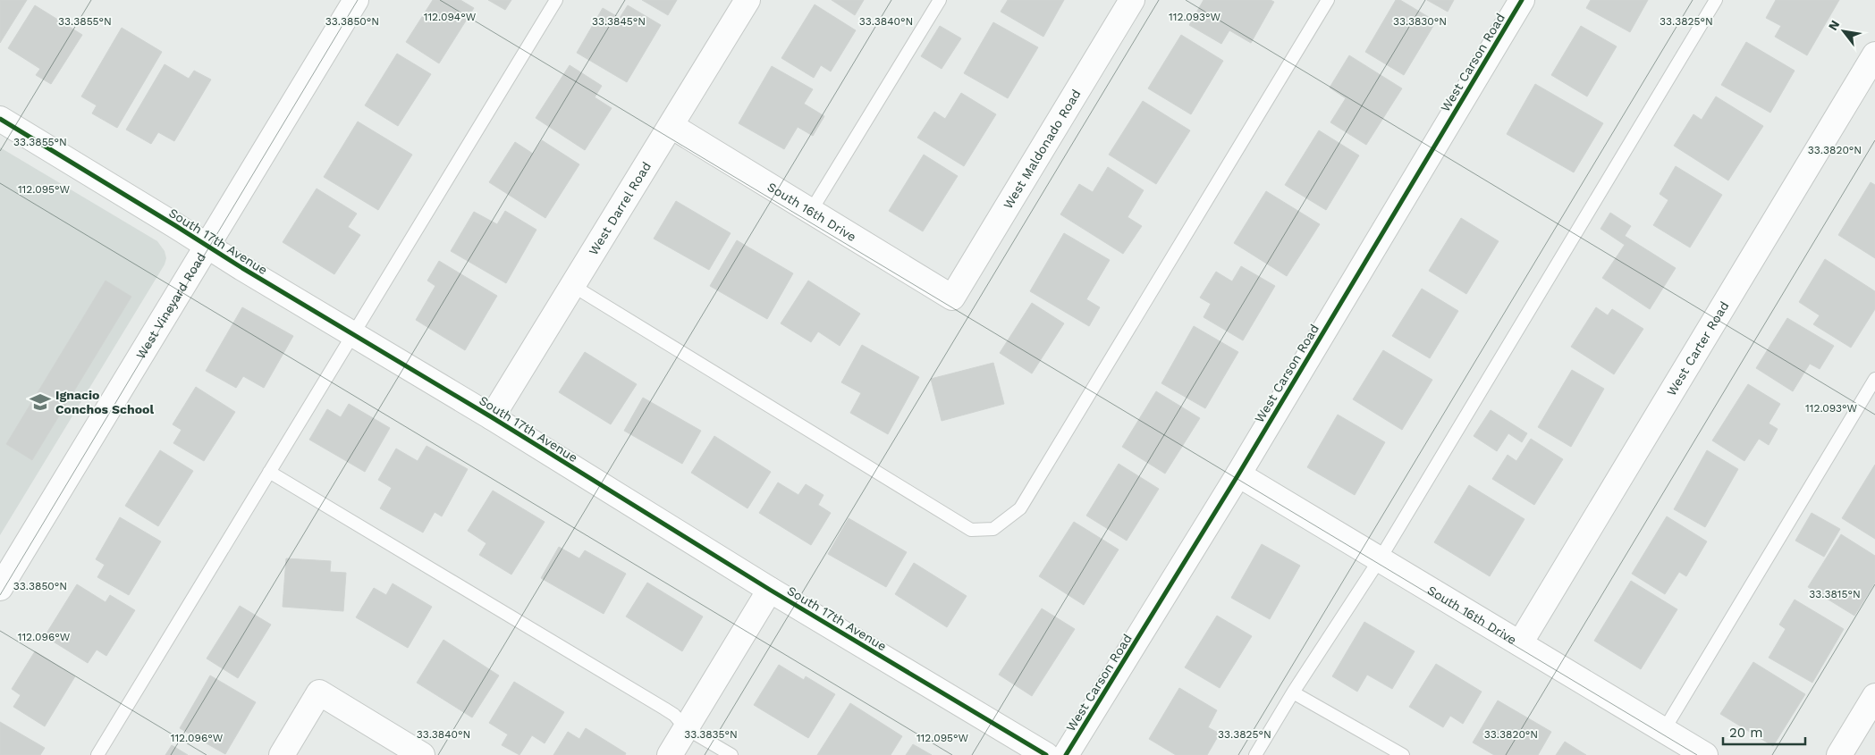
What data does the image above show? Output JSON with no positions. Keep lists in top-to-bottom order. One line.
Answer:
{"streets":{"street":["West Carson Road","West Maldonado Road","West Darrel Road","South 16th Drive","South 17th Avenue","West Vineyard Road","West Carter Road"]},"crossings":[["West Carson Road","South 16th Drive"],["West Maldonado Road","South 16th Drive"],["West Darrel Road","South 16th Drive"],["West Darrel Road","South 17th Avenue"],["South 16th Drive","West Carter Road"],["South 17th Avenue","West Vineyard Road"]],"places":{"school or university":["Ignacio Conchos School"]},"scale_bar":"20 m","north":"top left","coordinates":["112.094°W","112.093°W","33.3850°N","33.3830°N","33.3855°N","33.3845°N","33.3840°N","33.3825°N","33.3820°N","112.095°W","33.3815°N","112.096°W","33.3835°N"]}
